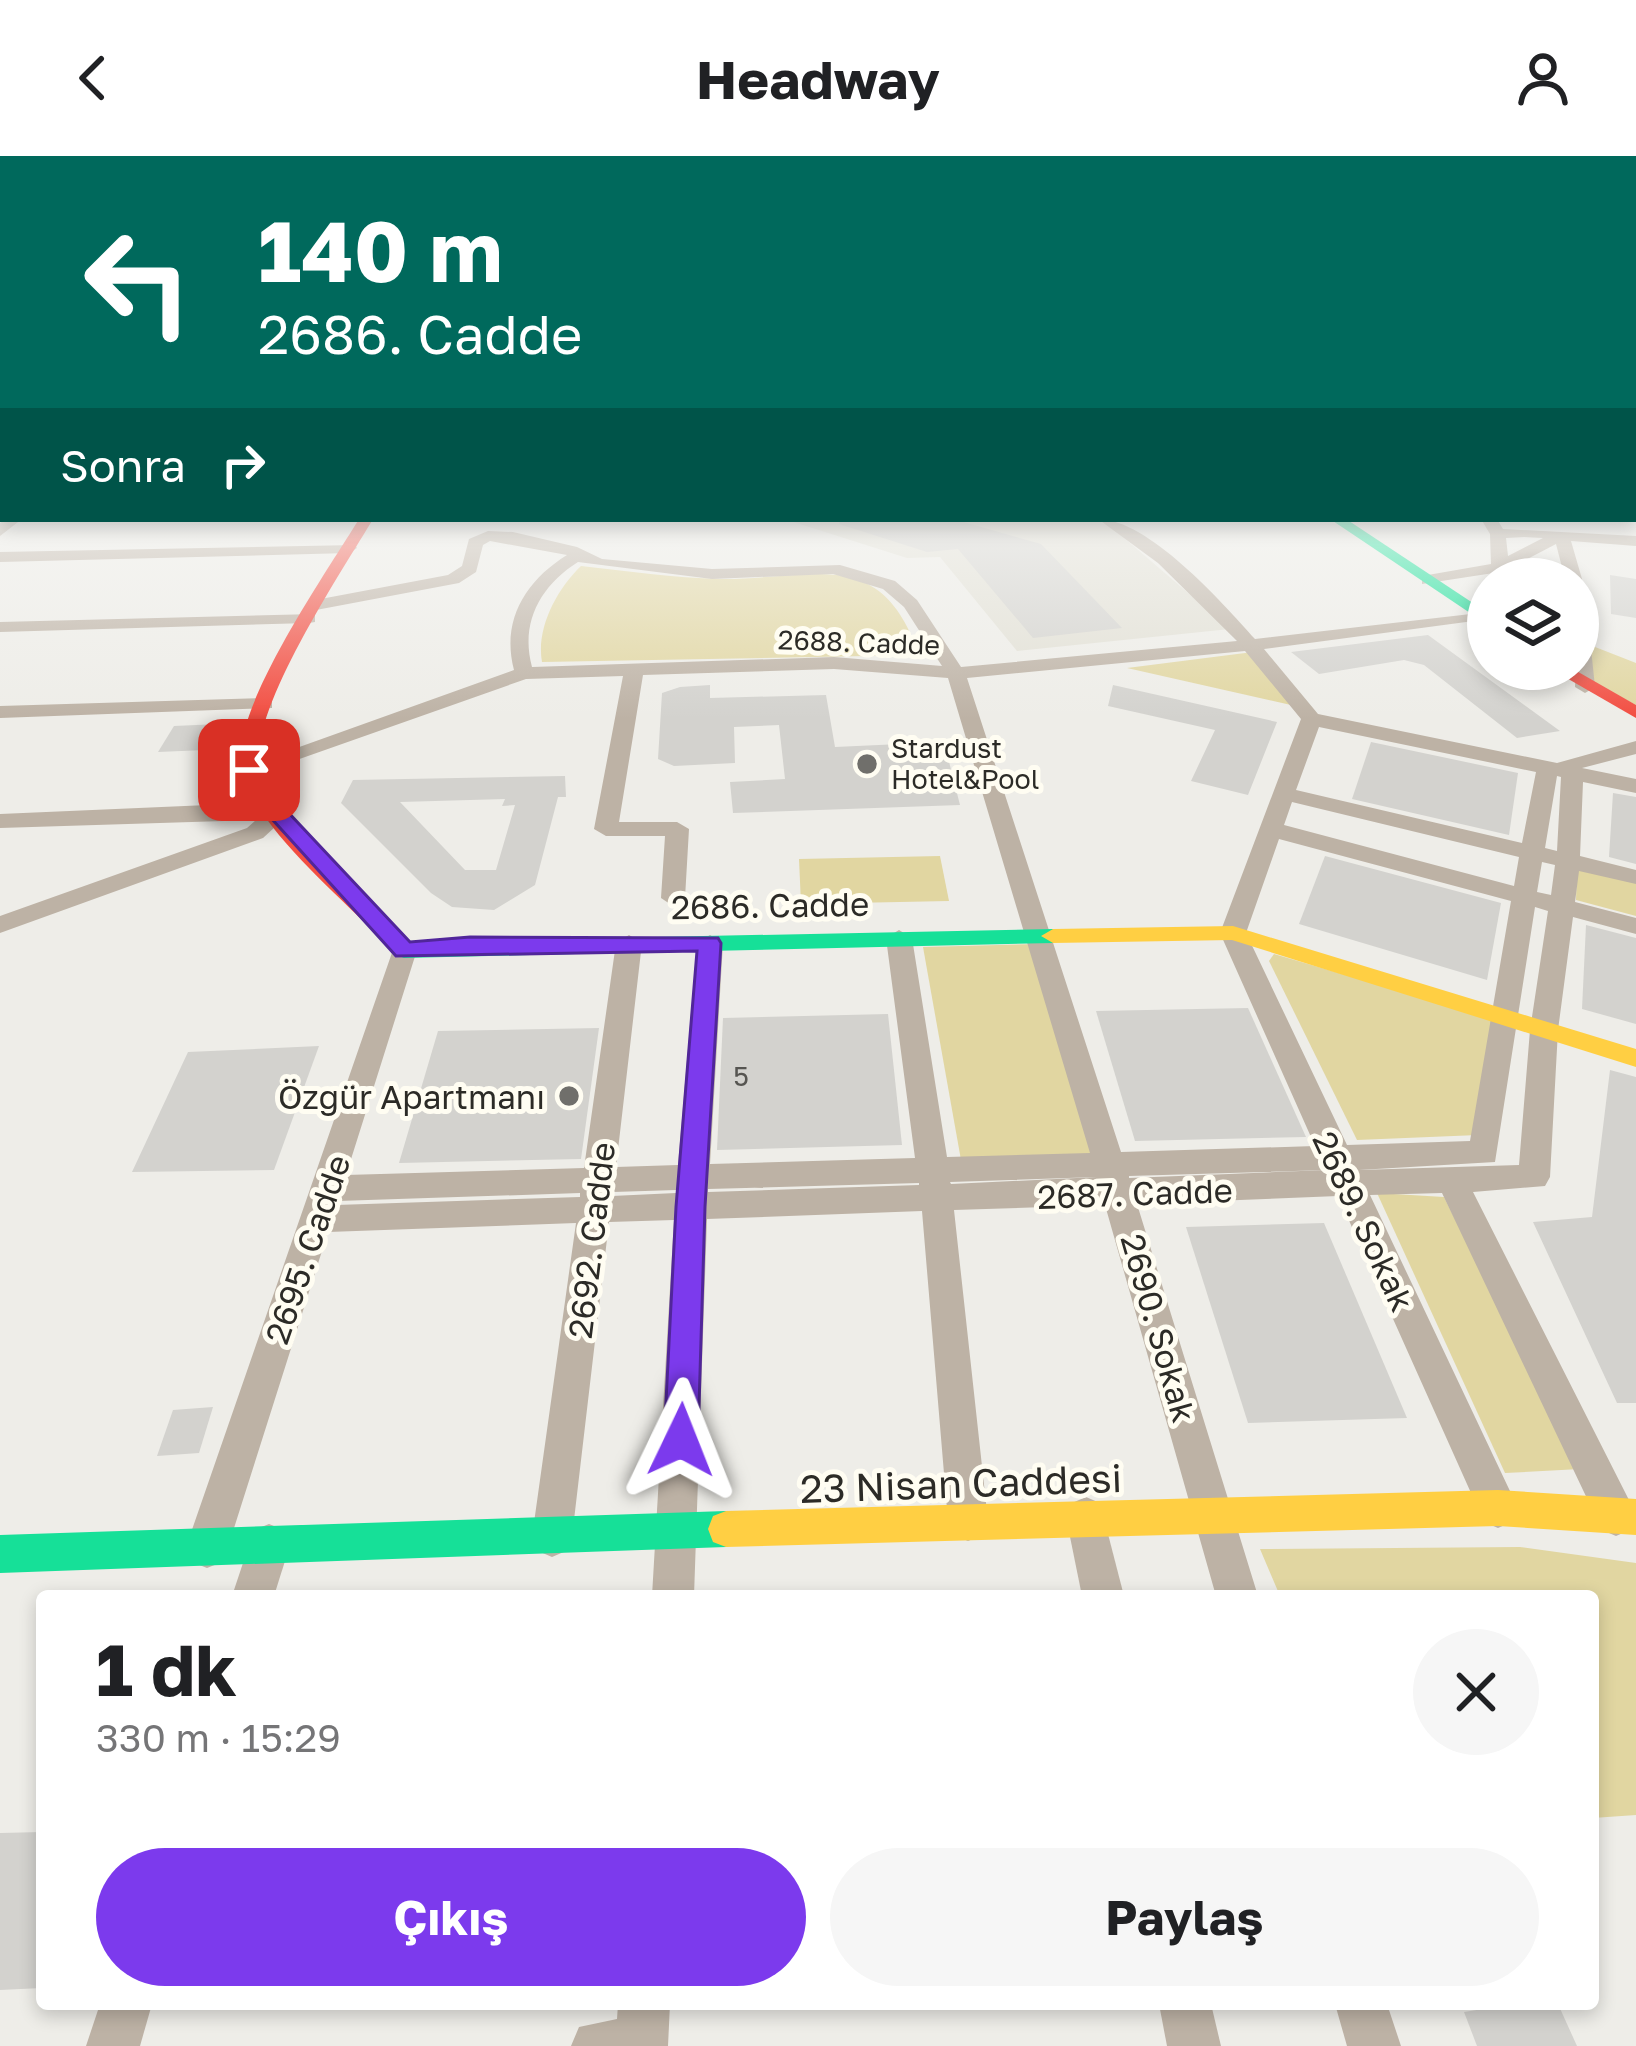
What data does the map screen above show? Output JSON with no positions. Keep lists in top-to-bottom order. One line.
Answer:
{"streets":{"street":["2688. Cadde","2686. Cadde","2687. Cadde","2689. Sokak","2692. Cadde","2695. Cadde","2690. Sokak","23 Nisan Caddesi"]},"crossings":[["2688. Cadde","2690. Sokak"],["2686. Cadde","2687. Cadde"],["2686. Cadde","2689. Sokak"],["2686. Cadde","2692. Cadde"],["2686. Cadde","2695. Cadde"],["2686. Cadde","2690. Sokak"],["2687. Cadde","2689. Sokak"],["2687. Cadde","2692. Cadde"],["2687. Cadde","2695. Cadde"],["2687. Cadde","2690. Sokak"],["2689. Sokak","23 Nisan Caddesi"],["2692. Cadde","23 Nisan Caddesi"],["2695. Cadde","23 Nisan Caddesi"],["2690. Sokak","23 Nisan Caddesi"]],"places":["Stardust Hotel&Pool","Özgür Apartmanı"],"house_numbers":["5"],"page":{"header":"Headway","turn":["140 m","2686. Cadde"],"then":"Sonra","heading":["1 dk","330 m · 15:29"],"buttons":["Çıkış","Paylaş"]}}
